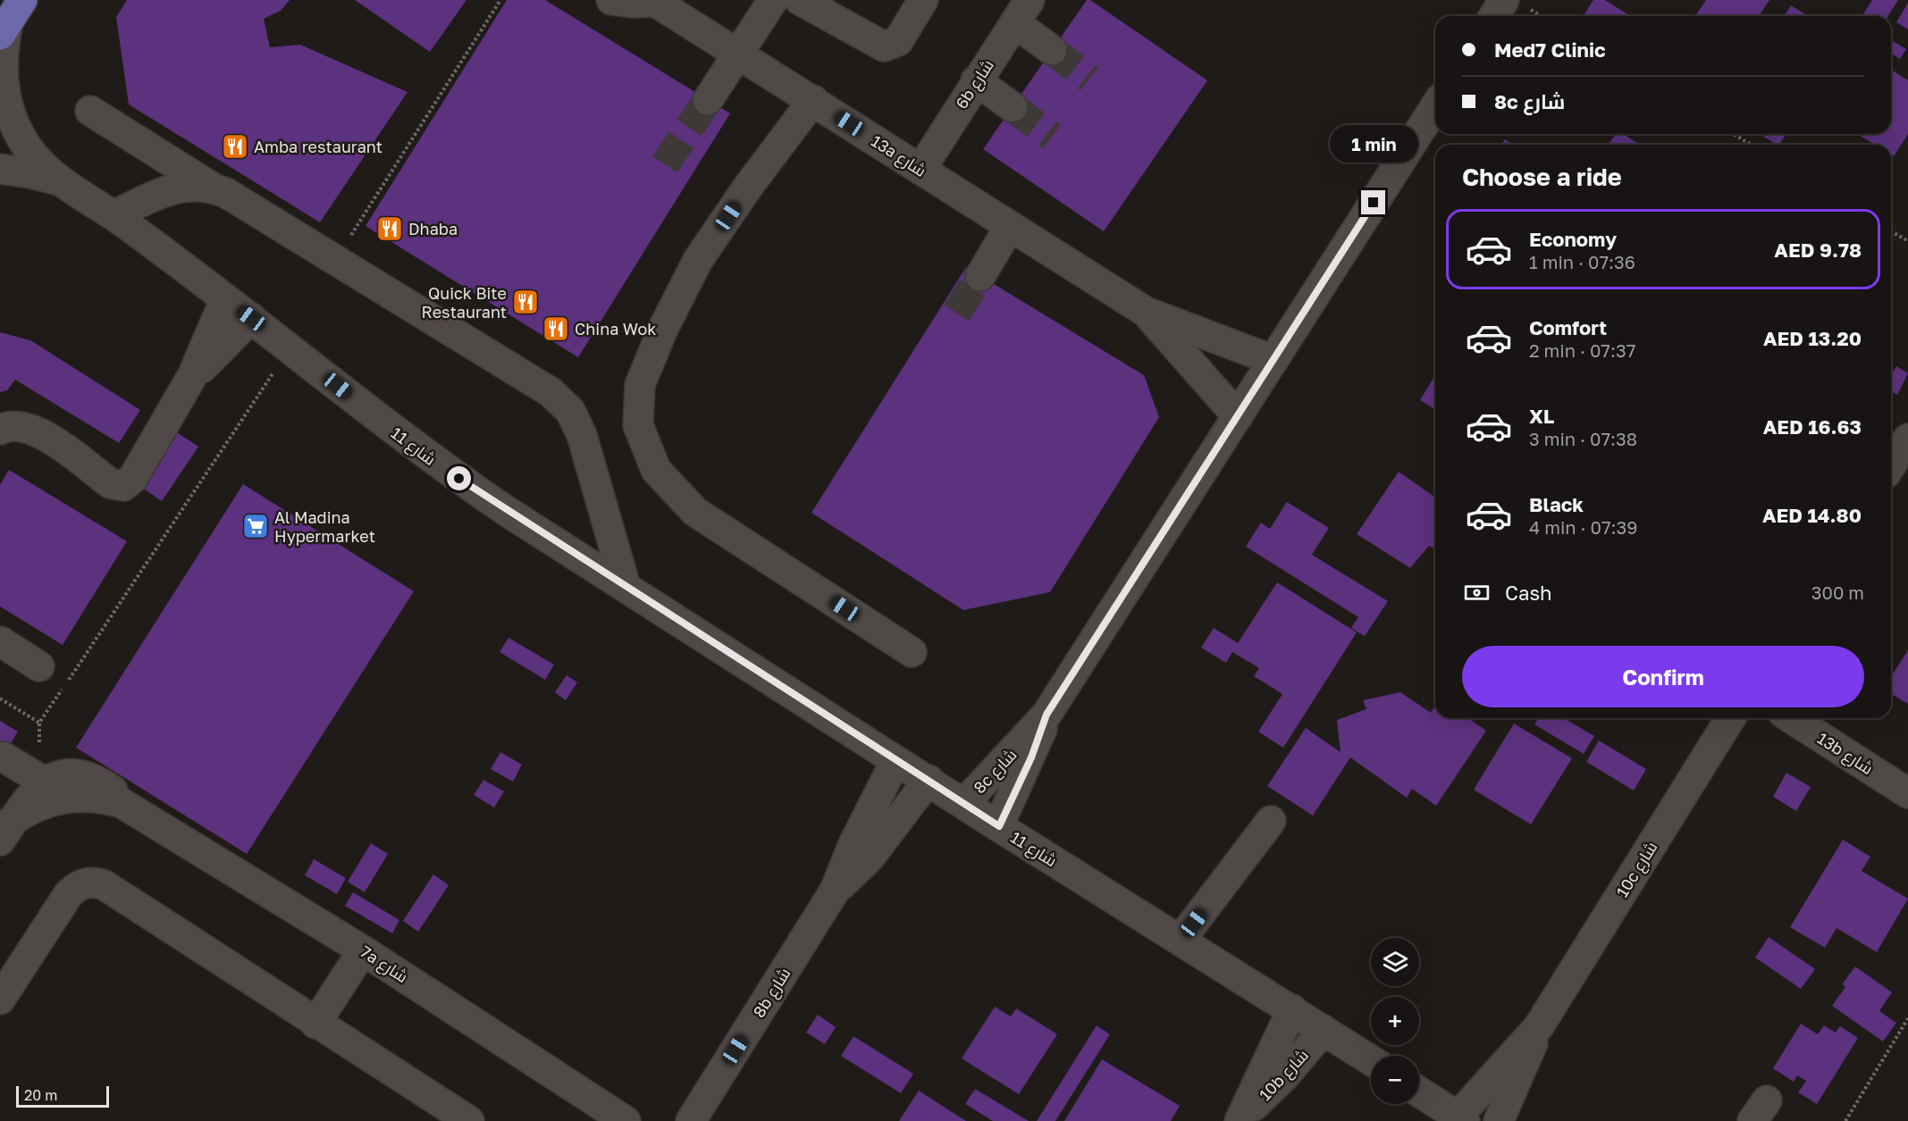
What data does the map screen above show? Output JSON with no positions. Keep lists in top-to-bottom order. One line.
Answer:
{"streets":{"street":["6b شارع","13a شارع","شارع 11","13b شارع","8c شارع","10c شارع","7a شارع","8b شارع","10b شارع"]},"crossings":[["6b شارع","13a شارع"],["13a شارع","8c شارع"],["شارع 11","8c شارع"],["شارع 11","8b شارع"],["شارع 11","10b شارع"]],"places":{"restaurant":["Amba restaurant","Dhaba","Quick Bite Restaurant","China Wok"],"supermarket":["Al Madina Hypermarket"]},"scale_bar":"20 m","page":{"banner":["Med7 Clinic","8c شارع"],"bubble":"1 min","heading":"Choose a ride","list":[{"name":"Economy","note":"1 min · 07:36","value":"AED 9.78"},{"name":"Comfort","note":"2 min · 07:37","value":"AED 13.20"},{"name":"XL","note":"3 min · 07:38","value":"AED 16.63"},{"name":"Black","note":"4 min · 07:39","value":"AED 14.80"}],"pay":["Cash","300 m"],"buttons":"Confirm","map_buttons":["+","−"],"scale":"20 m"}}
